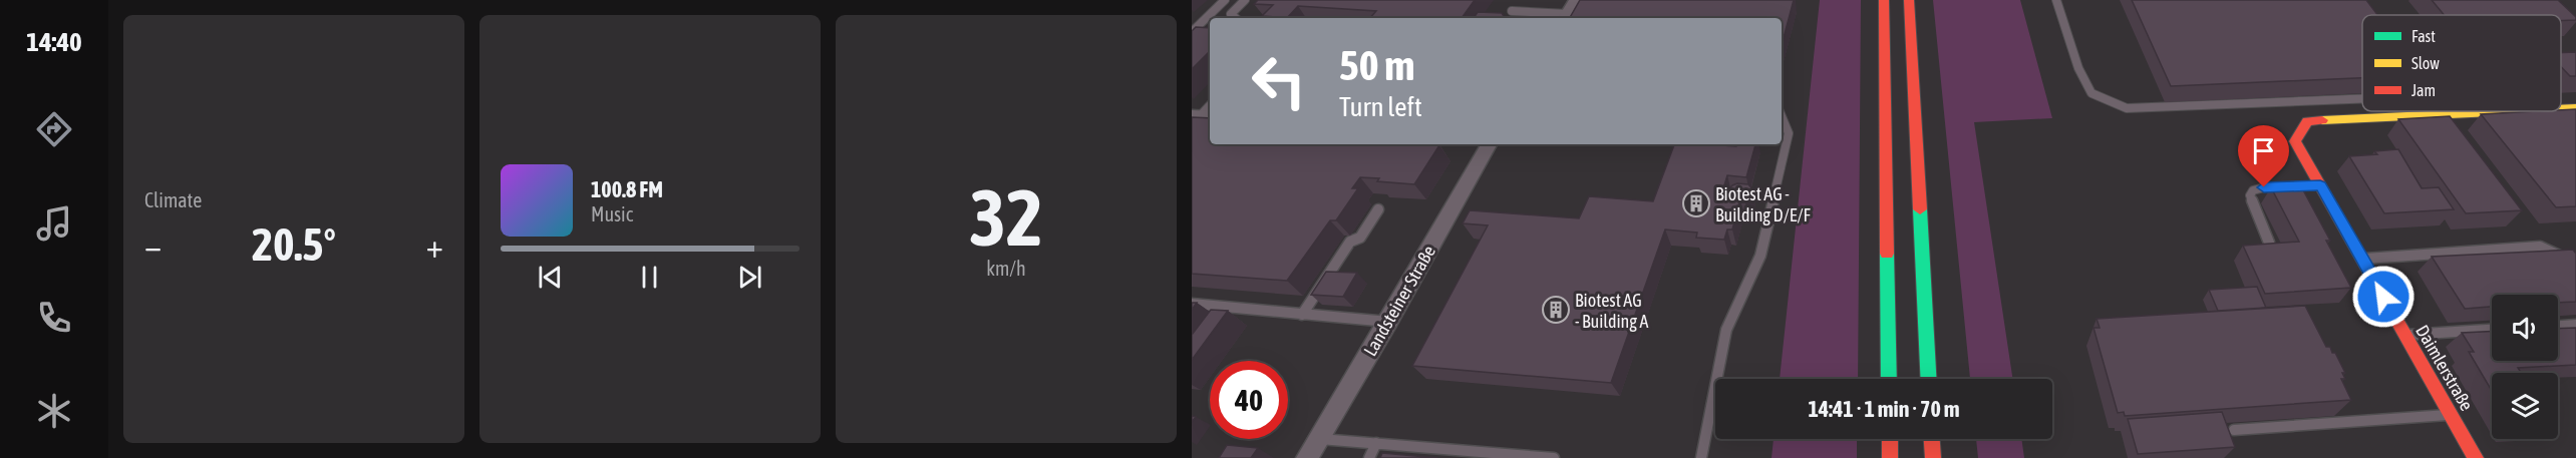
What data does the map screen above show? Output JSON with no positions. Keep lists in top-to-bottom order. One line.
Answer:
{"streets":{"main road":["Daimlerstraße"],"street":["Landsteiner Straße"]},"places":{"building":["Biotest AG - Building D/E/F","Biotest AG - Building A"]},"legend":["Fast","Slow","Jam"],"page":{"tabs":"14:40","tile":["Climate",["32","km/h"]],"turn":["50 m","Turn left"],"song":["100.8 FM","Music"],"heat":["−","20.5°","+"],"limit":"40","trip":"14:41 · 1 min · 70 m"}}
